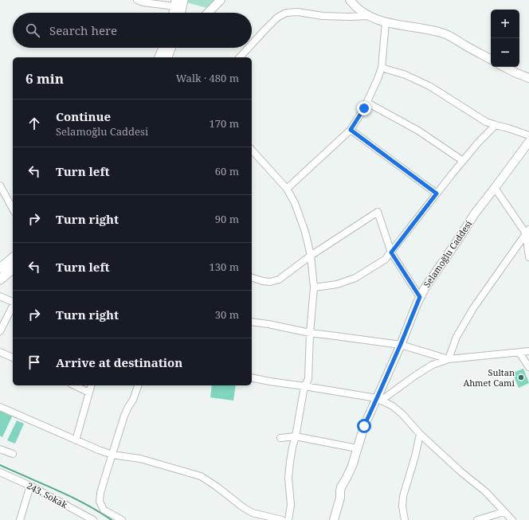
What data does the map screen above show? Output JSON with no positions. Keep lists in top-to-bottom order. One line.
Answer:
{"streets":{"street":["Selamoğlu Caddesi","243. Sokak"]},"places":["Sultan Ahmet Cami"],"page":{"map_buttons":["+","−"],"search":"Search here","heading":["6 min","Walk · 480 m"],"list":[["Continue","Selamoğlu Caddesi","170 m"],["Turn left","60 m"],["Turn right","90 m"],["Turn left","130 m"],["Turn right","30 m"],"Arrive at destination"]}}
